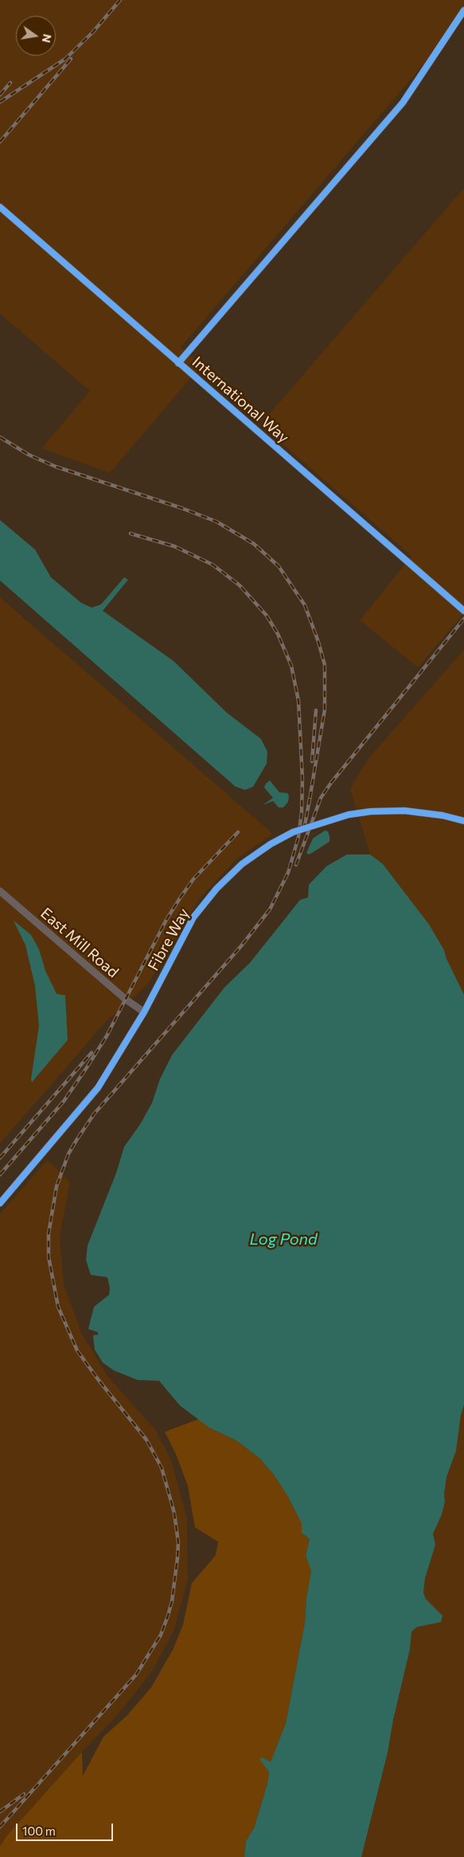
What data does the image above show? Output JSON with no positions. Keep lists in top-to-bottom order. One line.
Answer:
{"streets":{"street":["International Way","Fibre Way","East Mill Road"]},"crossings":[["Fibre Way","East Mill Road"]],"water":["Log Pond"],"scale_bar":"100 m","north":"right"}
